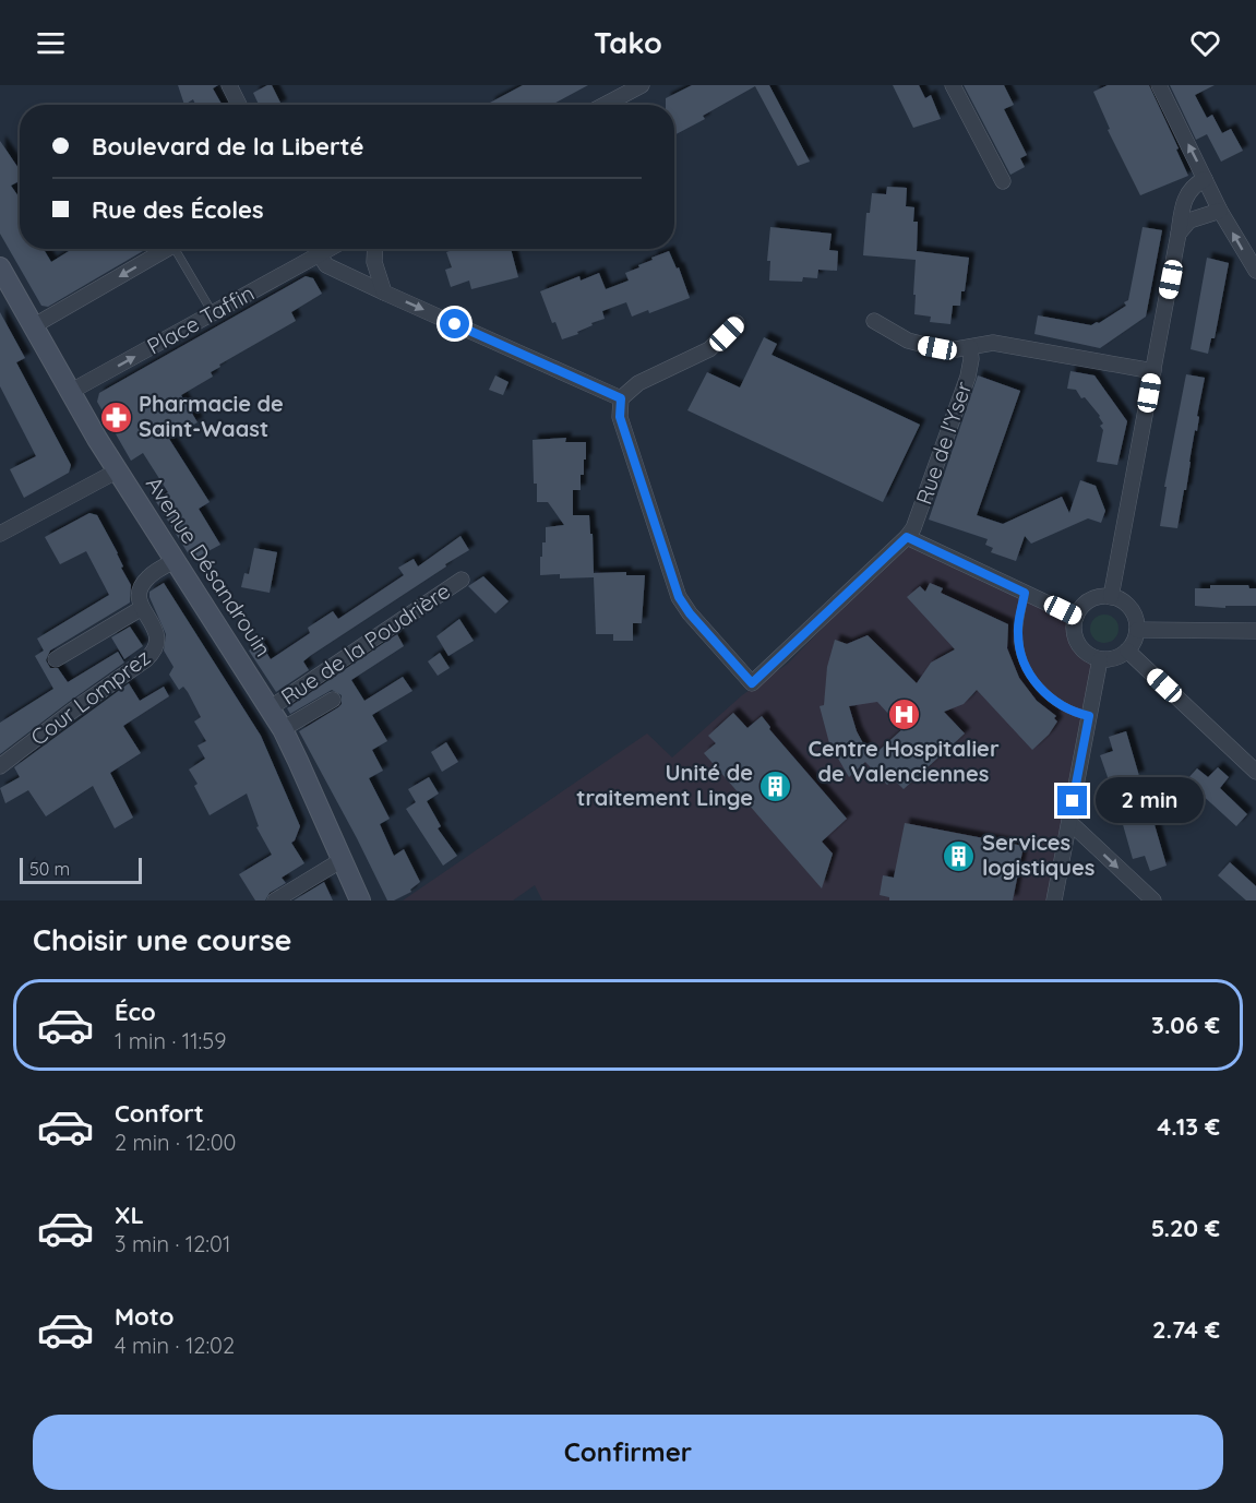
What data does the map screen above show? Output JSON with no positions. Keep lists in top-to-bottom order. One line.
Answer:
{"streets":{"main road":["Avenue Désandrouin"],"street":["Place Taffin","Rue de l'Yser","Rue de la Poudrière","Cour Lomprez"]},"crossings":[["Place Taffin","Avenue Désandrouin"],["Avenue Désandrouin","Rue de la Poudrière"]],"places":{"pharmacy":["Pharmacie de Saint-Waast"],"hospital":["Centre Hospitalier de Valenciennes"],"building":["Unité de traitement Linge","Services logistiques"]},"scale_bar":"50 m","page":{"header":"Tako","banner":["Boulevard de la Liberté","Rue des Écoles"],"bubble":"2 min","scale":"50 m","heading":"Choisir une course","list":[{"name":"Éco","note":"1 min · 11:59","value":"3.06 €"},{"name":"Confort","note":"2 min · 12:00","value":"4.13 €"},{"name":"XL","note":"3 min · 12:01","value":"5.20 €"},{"name":"Moto","note":"4 min · 12:02","value":"2.74 €"}],"buttons":"Confirmer"}}
